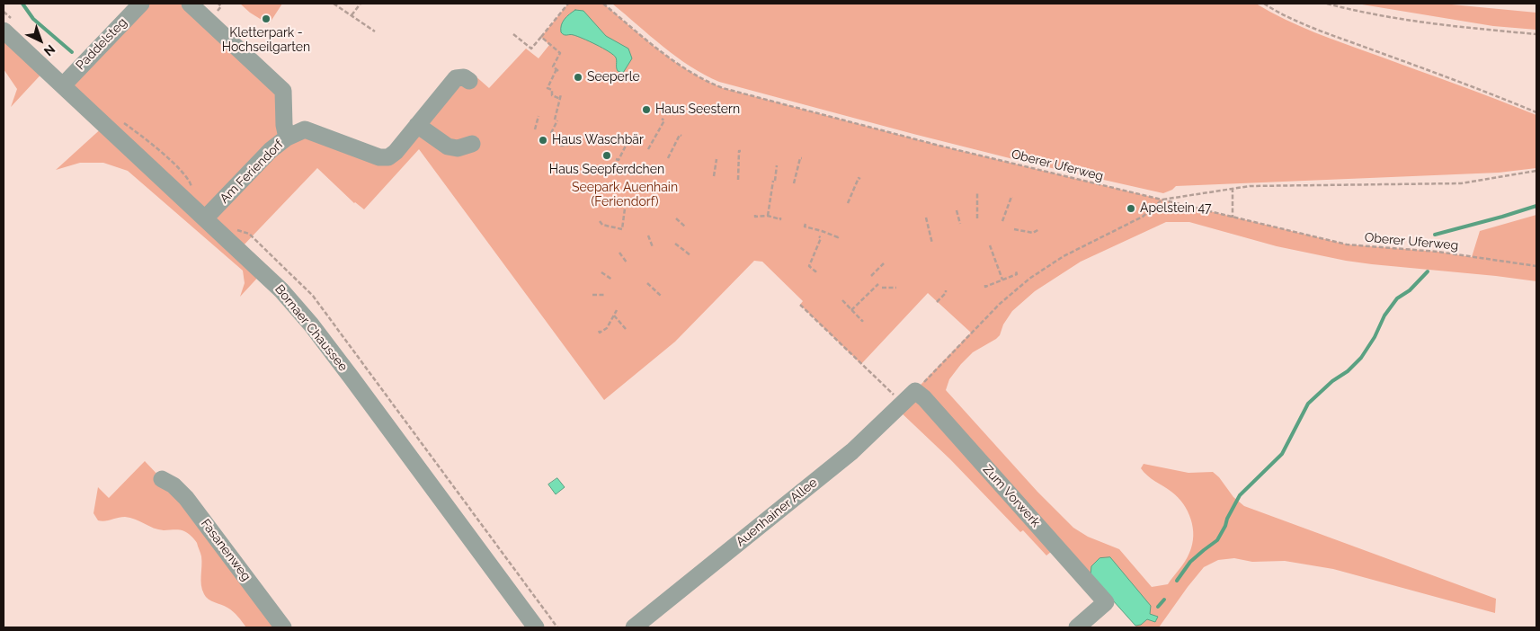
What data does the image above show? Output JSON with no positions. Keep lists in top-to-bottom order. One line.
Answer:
{"streets":{"street":["Paddelsteg","Am Feriendorf","Bornaer Chaussee","Zum Vorwerk","Auenhainer Allee","Fasanenweg"],"path":["Oberer Uferweg"]},"crossings":[["Paddelsteg","Bornaer Chaussee"],["Am Feriendorf","Bornaer Chaussee"],["Zum Vorwerk","Auenhainer Allee"]],"parks":["Seepark Auenhain (Feriendorf)"],"places":["Kletterpark - Hochseilgarten","Seeperle","Haus Seestern","Haus Waschbär","Haus Seepferdchen","Apelstein 47"],"north":"bottom right"}
